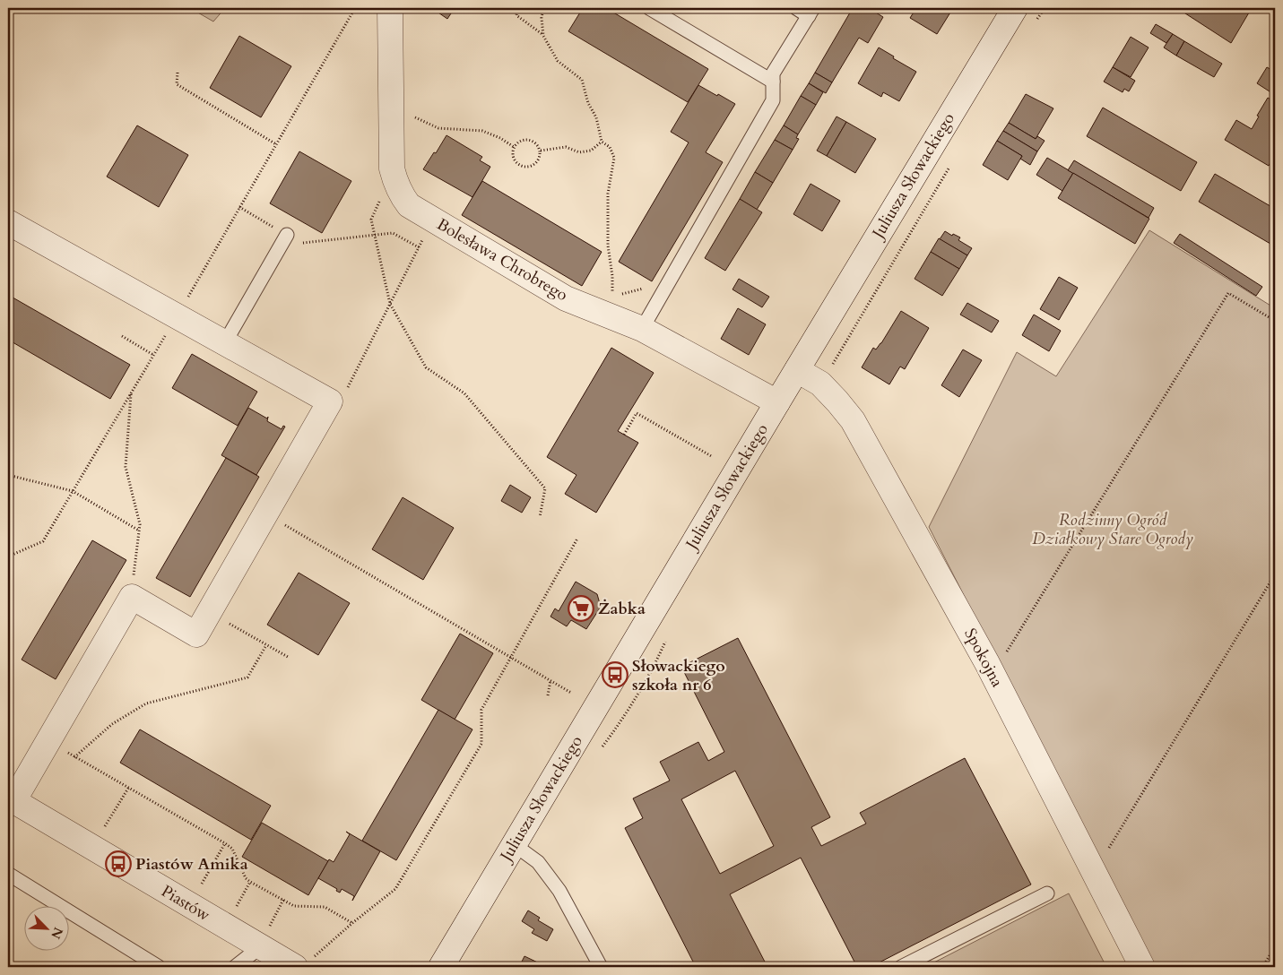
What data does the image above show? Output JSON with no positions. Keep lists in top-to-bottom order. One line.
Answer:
{"streets":{"street":["Juliusza Słowackiego","Bolesława Chrobrego","Spokojna","Piastów"]},"crossings":[["Juliusza Słowackiego","Bolesława Chrobrego"],["Juliusza Słowackiego","Spokojna"]],"parks":["Rodzinny Ogród Działkowy Stare Ogrody"],"places":{"supermarket":["Żabka"],"bus stop":["Słowackiego szkoła nr 6","Piastów Amika"]},"north":"bottom right"}
